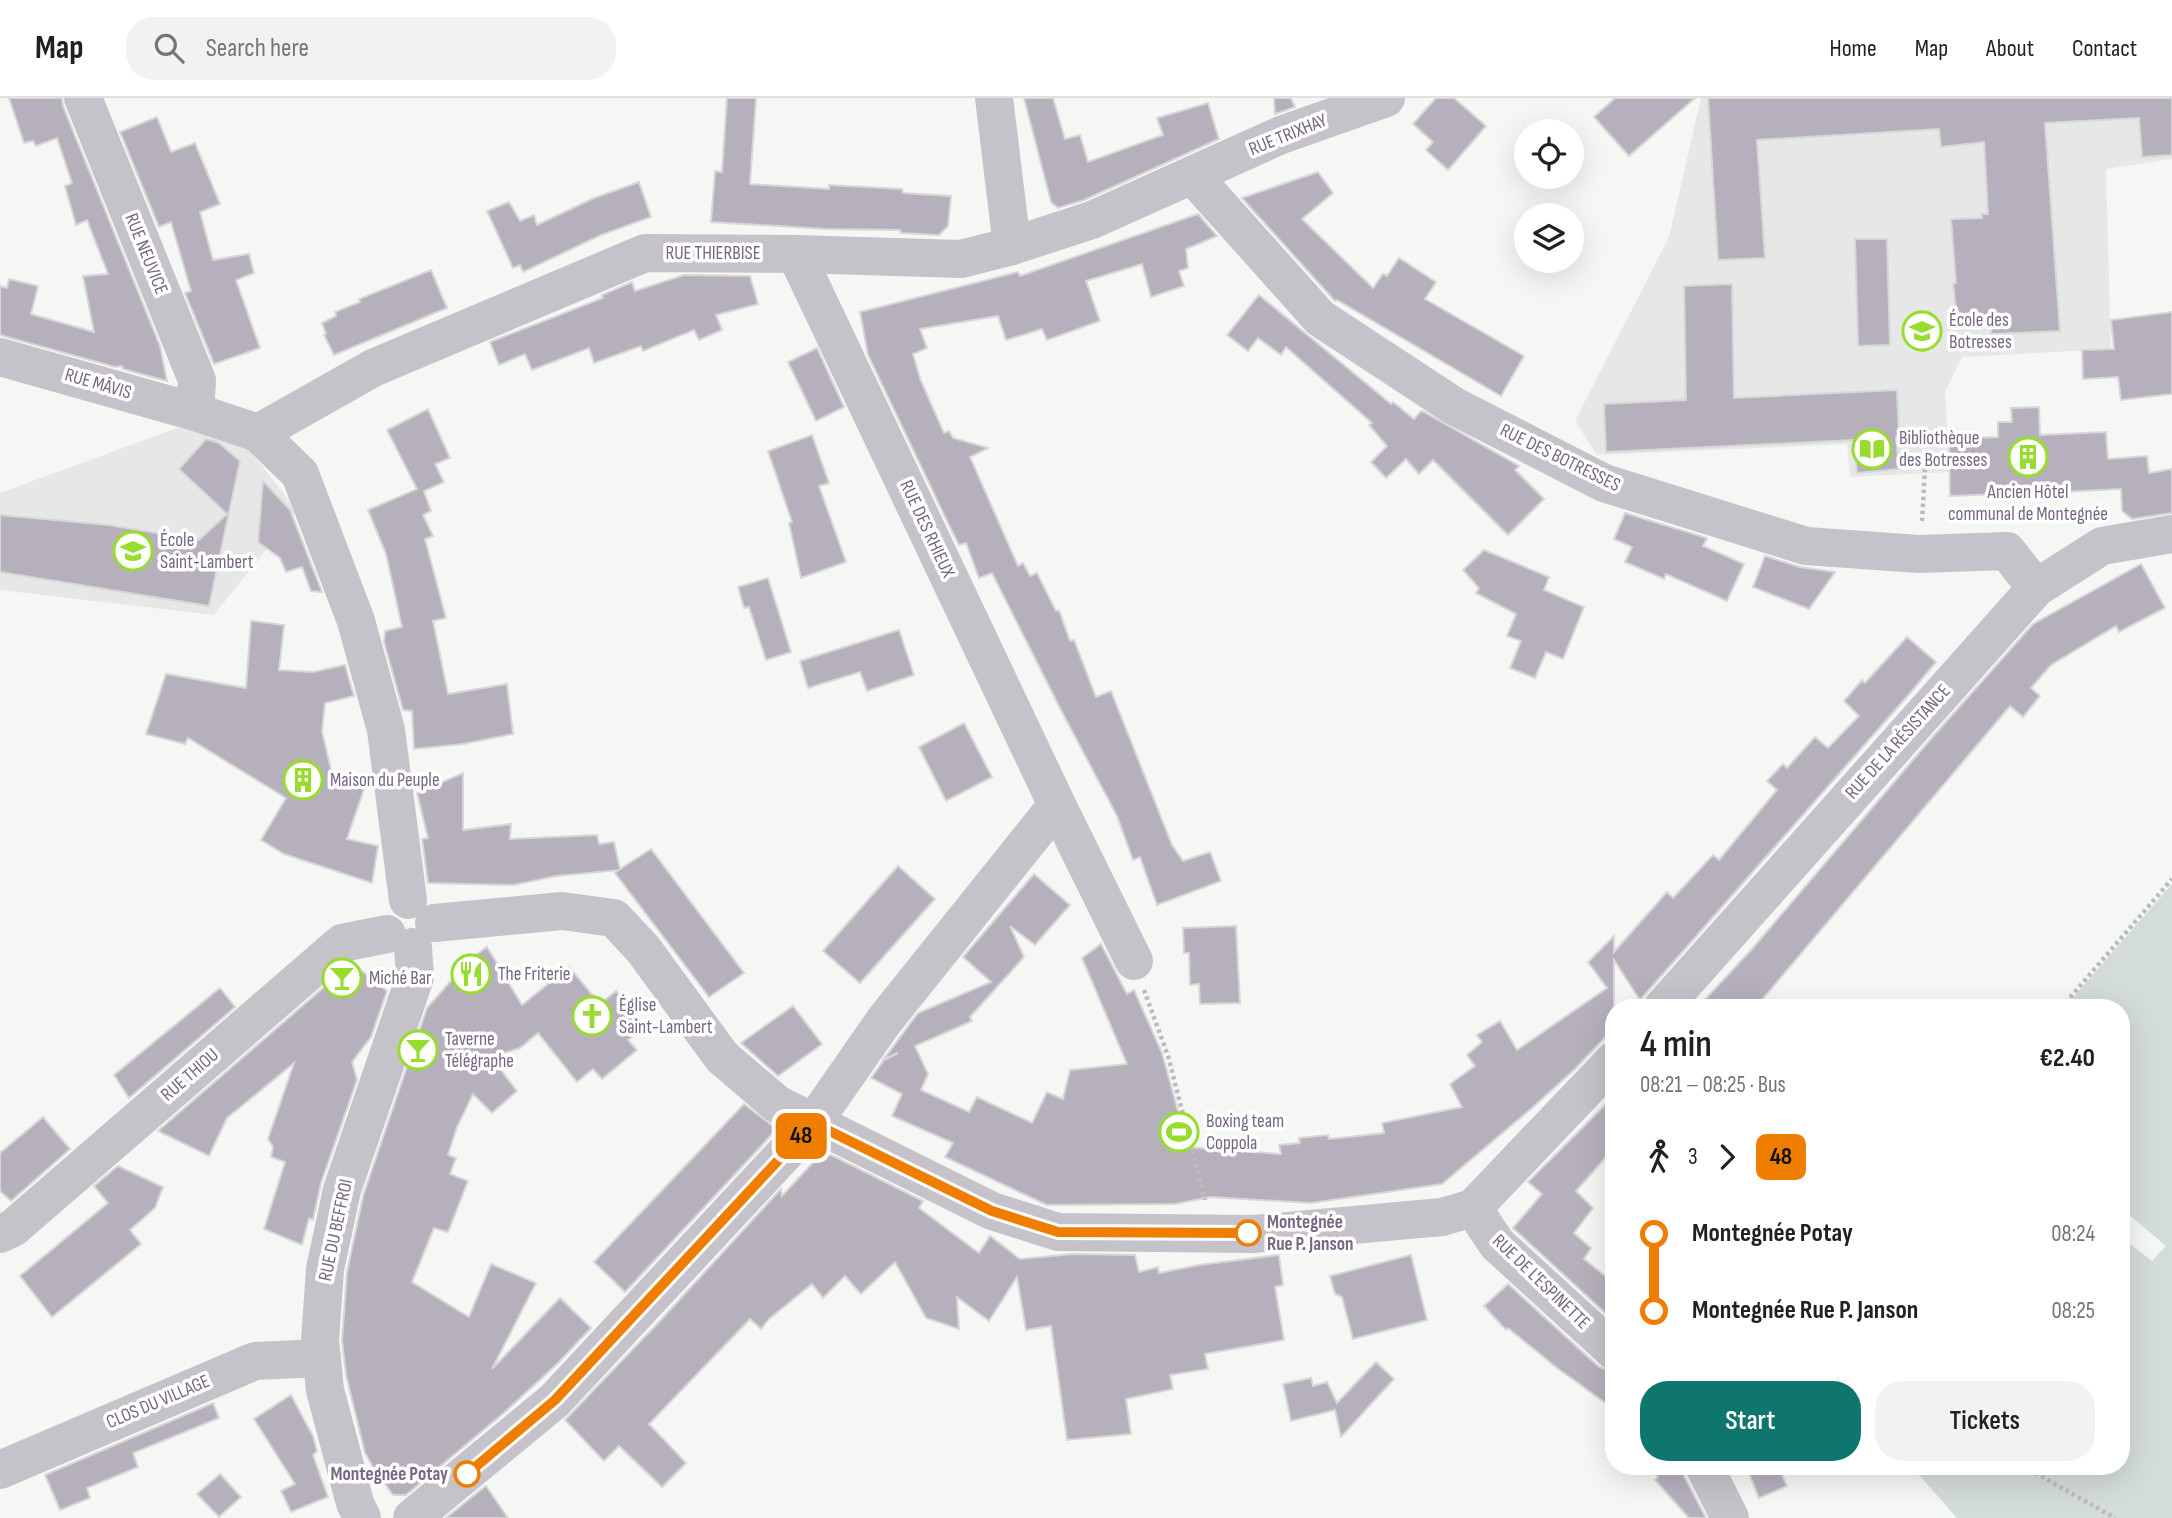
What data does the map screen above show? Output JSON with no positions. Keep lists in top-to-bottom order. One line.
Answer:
{"streets":{"street":["RUE TRIXHAY","RUE THIERBISE","RUE NEUVICE","RUE MÂVIS","RUE DES BOTRESSES","RUE DES RHIEUX","RUE DE LA RÉSISTANCE","RUE THIOU","RUE DU BEFFROI","RUE DE L'ESPINETTE","CLOS DU VILLAGE"]},"crossings":[["RUE TRIXHAY","RUE THIERBISE"],["RUE TRIXHAY","RUE DES BOTRESSES"],["RUE THIERBISE","RUE DES BOTRESSES"],["RUE THIERBISE","RUE DES RHIEUX"],["RUE NEUVICE","RUE MÂVIS"],["RUE DES BOTRESSES","RUE DE LA RÉSISTANCE"],["RUE THIOU","RUE DU BEFFROI"],["RUE DU BEFFROI","CLOS DU VILLAGE"]],"places":{"school or university":["École des Botresses","École Saint-Lambert"],"library":["Bibliothèque des Botresses"],"building":["Ancien Hôtel communal de Montegnée","Maison du Peuple"],"restaurant":["The Friterie"],"bar":["Miché Bar","Taverne Télégraphe"],"church":["Église Saint-Lambert"],"sports":["Boxing team Coppola"],"other":["Montegnée Rue P. Janson","Montegnée Potay"]},"lines":["bus line 48"],"page":{"header":"Map","search":"Search here","nav":["Home","Map","About","Contact"],"on_map":"48","heading":["4 min","08:21 – 08:25 · Bus","€2.40"],"legs":["3","48"],"list":[{"name":"Montegnée Potay","value":"08:24"},{"name":"Montegnée Rue P. Janson","value":"08:25"}],"buttons":["Start","Tickets"]}}
